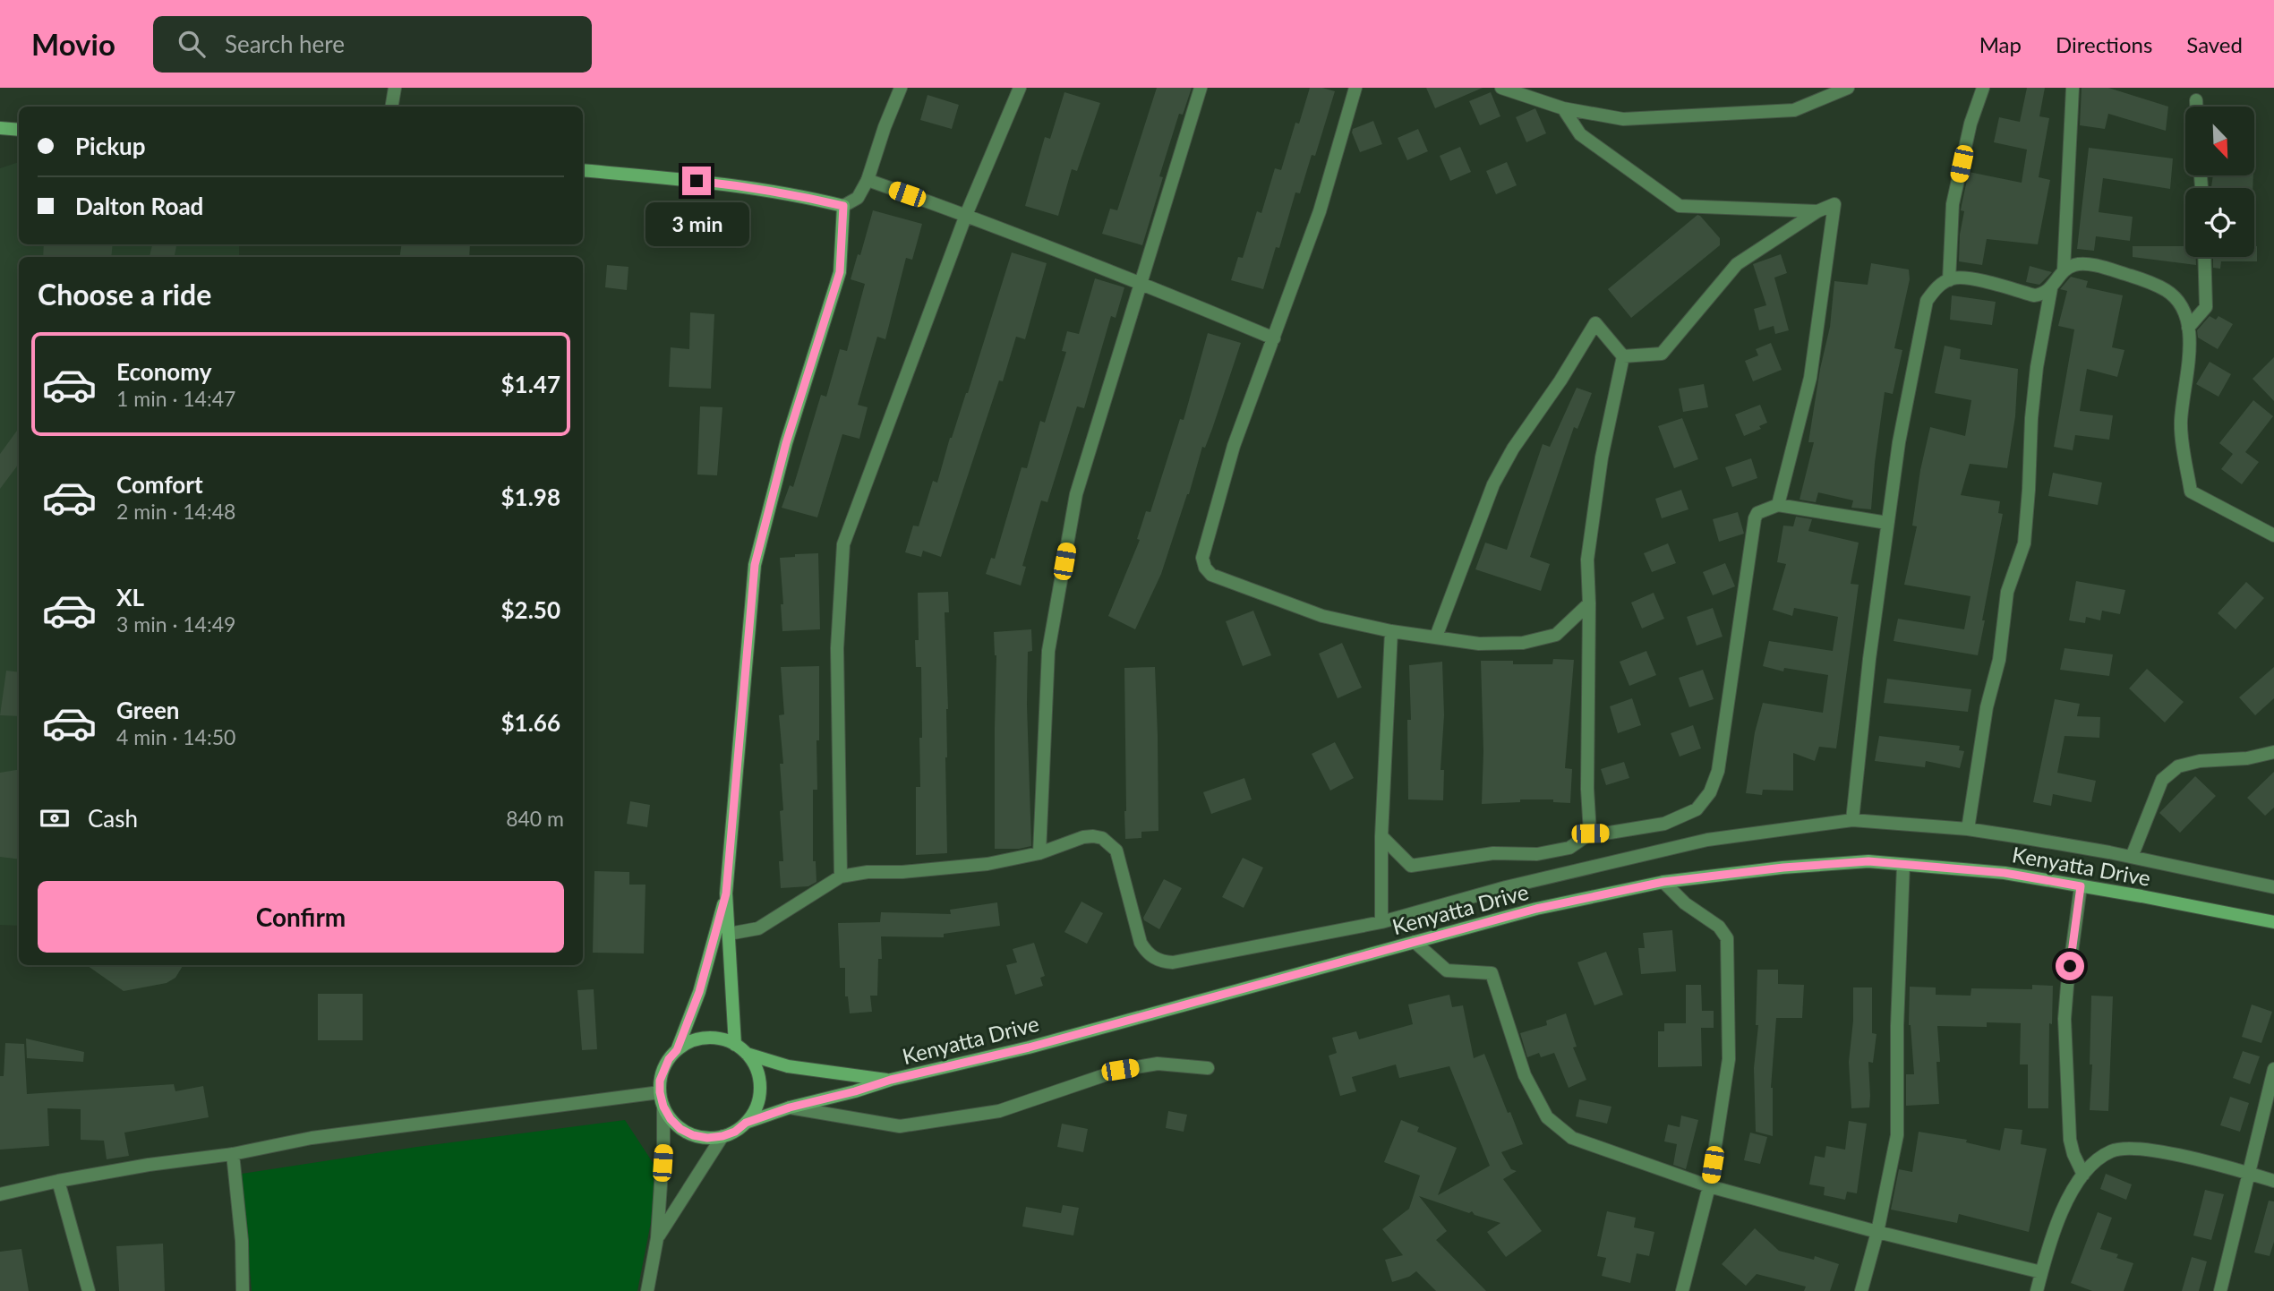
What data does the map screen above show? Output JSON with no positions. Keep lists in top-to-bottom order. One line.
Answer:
{"streets":{"main road":["Kenyatta Drive"]},"north":"bottom right","page":{"header":"Movio","search":"Search here","nav":["Map","Directions","Saved"],"banner":["Pickup","Dalton Road"],"bubble":"3 min","heading":"Choose a ride","list":[{"name":"Economy","note":"1 min · 14:47","value":"$1.47"},{"name":"Comfort","note":"2 min · 14:48","value":"$1.98"},{"name":"XL","note":"3 min · 14:49","value":"$2.50"},{"name":"Green","note":"4 min · 14:50","value":"$1.66"}],"pay":["Cash","840 m"],"buttons":"Confirm"}}
